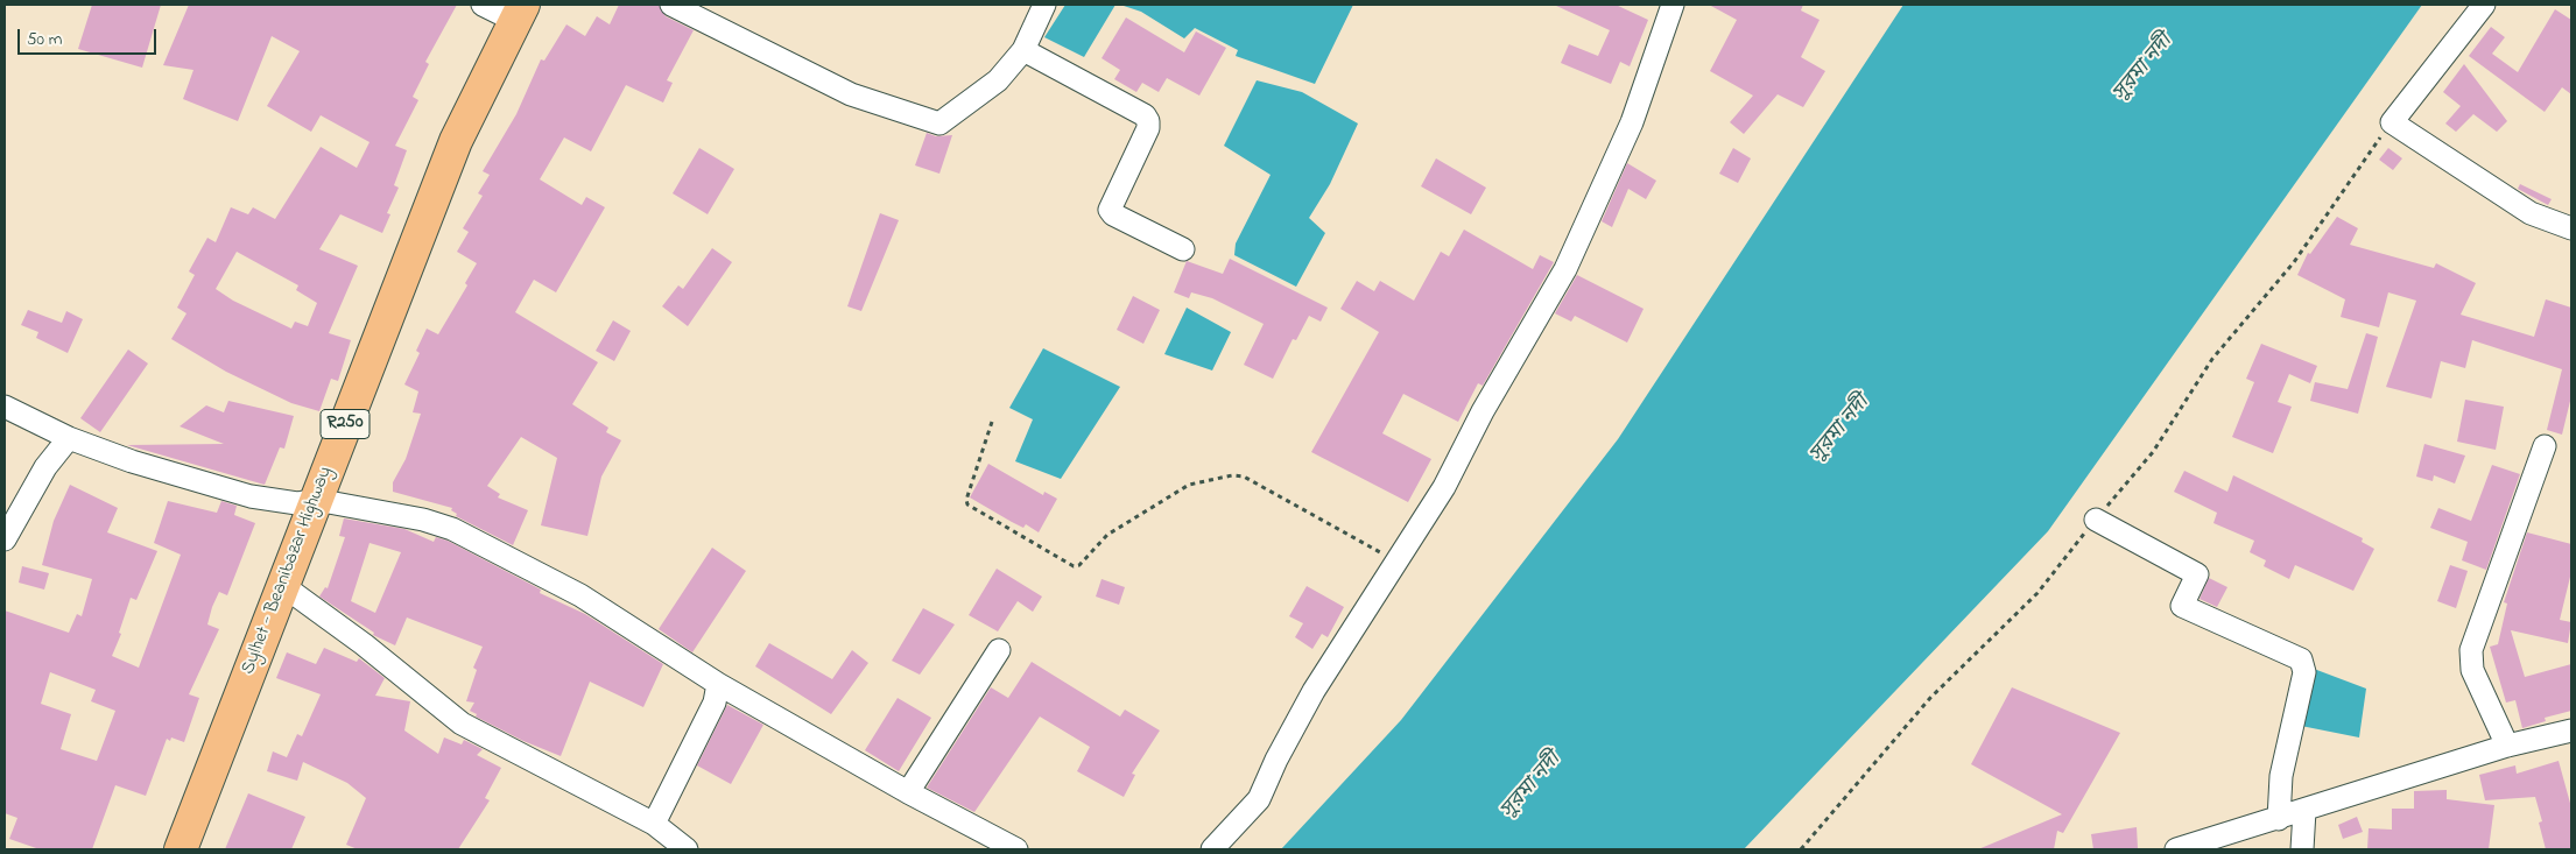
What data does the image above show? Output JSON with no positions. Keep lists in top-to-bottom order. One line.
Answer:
{"streets":{"main road":["R250","Sylhet - Beanibazar Highway"]},"water":["সুরমা নদী"],"scale_bar":"50 m"}
